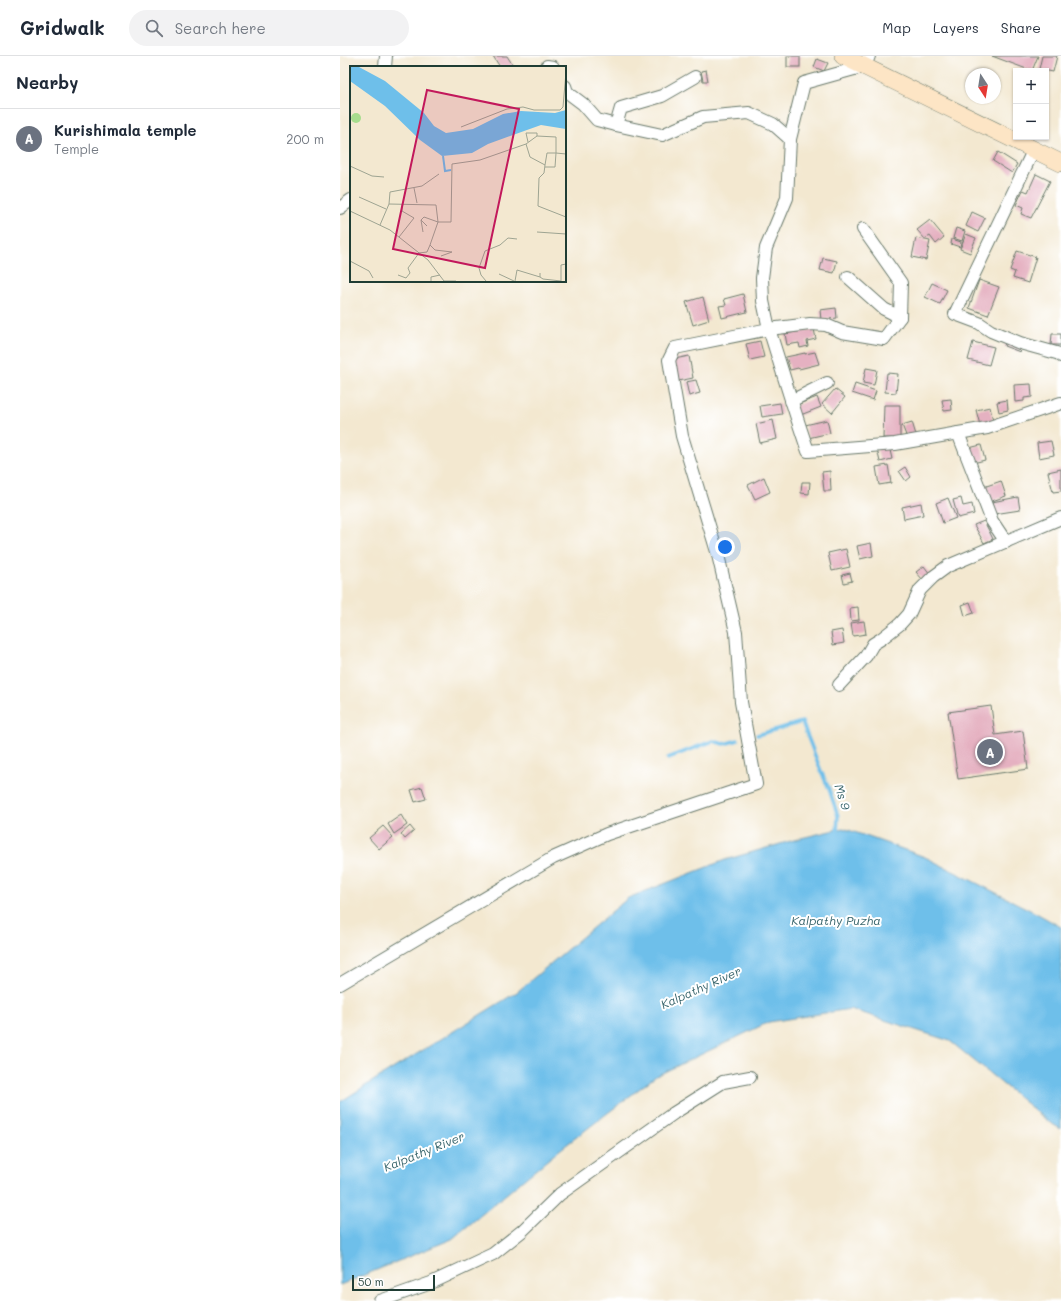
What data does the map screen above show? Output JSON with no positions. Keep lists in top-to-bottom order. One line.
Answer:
{"water":["Ms 9","Kalpathy Puzha","Kalpathy River"],"scale_bar":"50 m","north":"bottom","page":{"header":"Gridwalk","search":"Search here","nav":["Map","Layers","Share"],"heading":"Nearby","map_buttons":["+","−"],"list":[{"mark":"A","name":"Kurishimala temple","note":"Temple","value":"200 m"}],"pins":"A","scale":"50 m"}}
